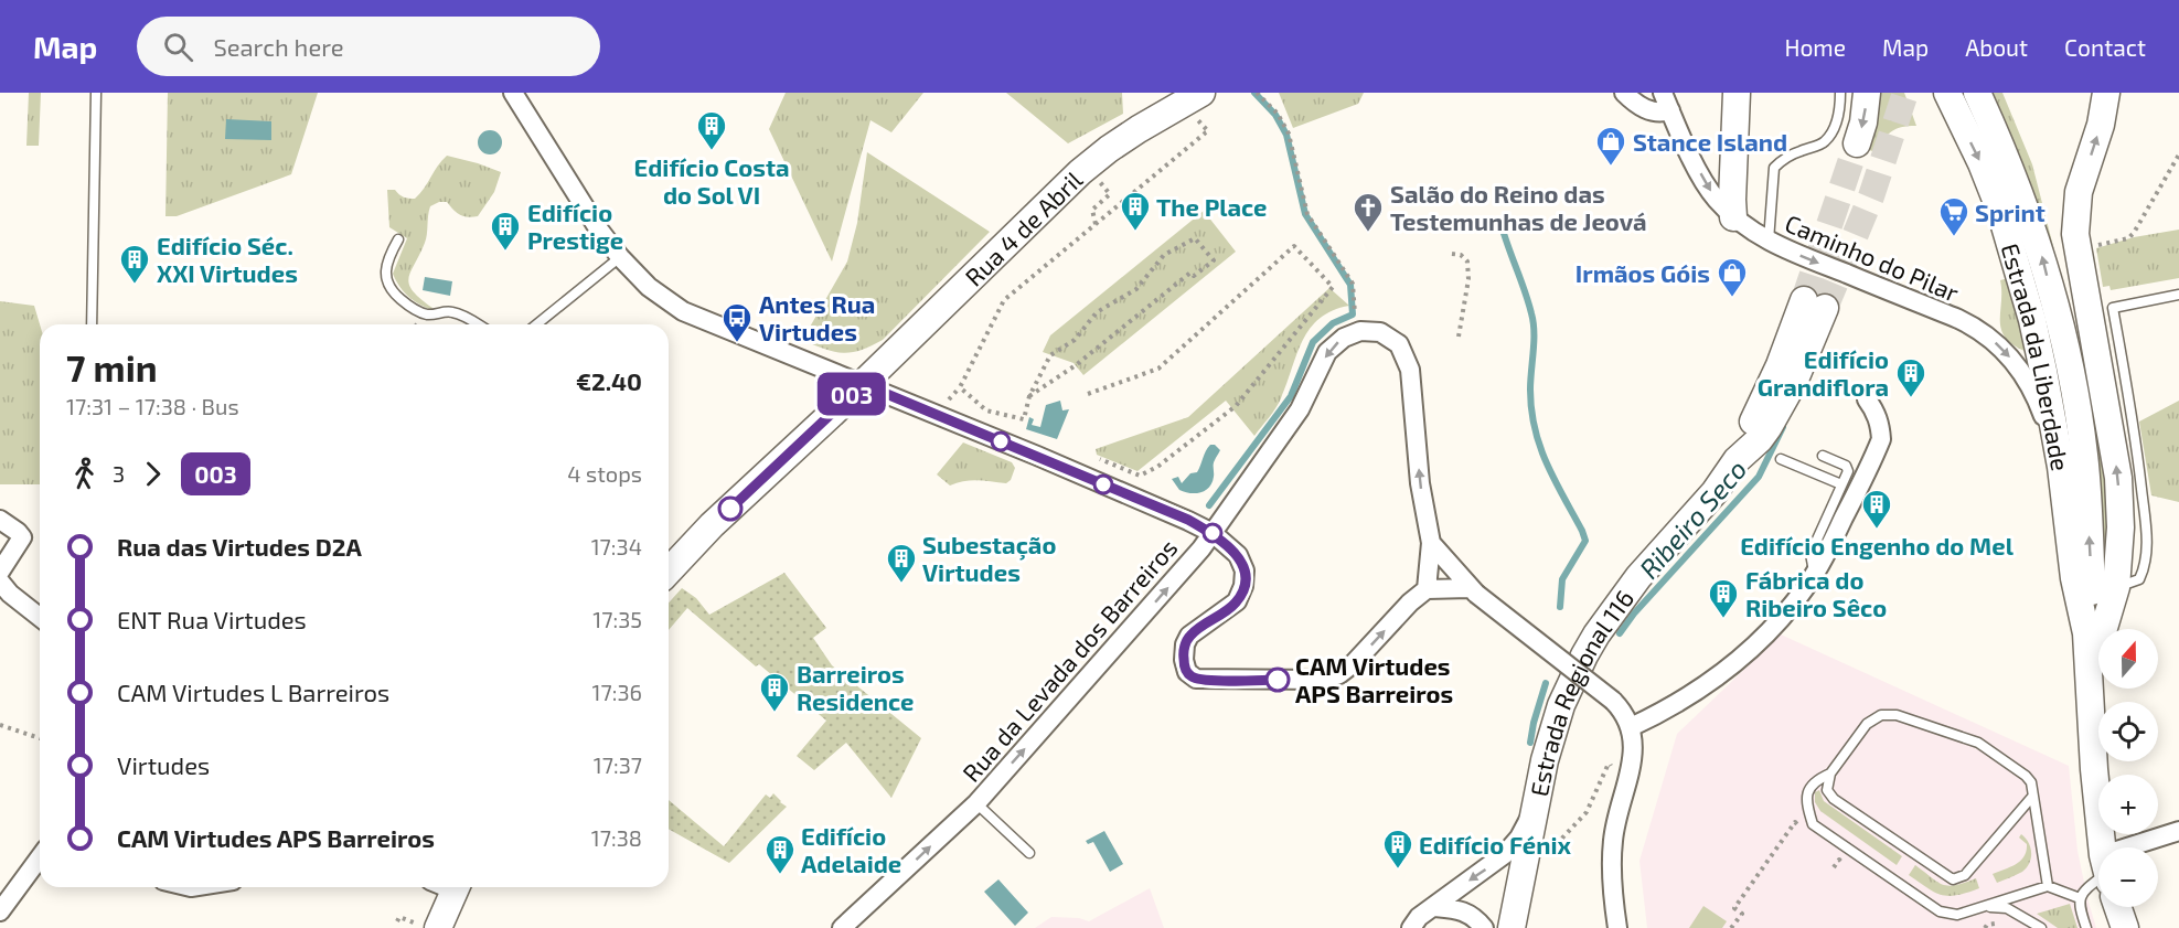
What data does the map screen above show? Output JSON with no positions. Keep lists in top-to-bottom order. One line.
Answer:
{"streets":{"main road":["Rua 4 de Abril","Estrada da Liberdade","Estrada Regional 116"],"street":["Caminho do Pilar","Rua da Levada dos Barreiros"]},"crossings":[["Caminho do Pilar","Estrada da Liberdade"]],"one_way":["Caminho do Pilar"],"water":["Ribeiro Seco"],"places":{"building":["Edifício Costa do Sol VI","The Place","Edifício Prestige","Edifício Séc. XXI Virtudes","Edifício Grandiflora","Edifício Engenho do Mel","Subestação Virtudes","Fábrica do Ribeiro Sêco","Barreiros Residence","Edifício Fénix","Edifício Adelaide"],"shop":["Stance Island","Irmãos Góis"],"church":["Salão do Reino das Testemunhas de Jeová"],"supermarket":["Sprint"],"bus stop":["Antes Rua Virtudes"],"other":["CAM Virtudes APS Barreiros"]},"lines":["bus line 003"],"north":"top","page":{"header":"Map","search":"Search here","nav":["Home","Map","About","Contact"],"on_map":"003","heading":["7 min","17:31 – 17:38 · Bus","€2.40"],"legs":["3","003","4 stops"],"list":[{"name":"Rua das Virtudes D2A","value":"17:34"},{"name":"ENT Rua Virtudes","value":"17:35"},{"name":"CAM Virtudes L Barreiros","value":"17:36"},{"name":"Virtudes","value":"17:37"},{"name":"CAM Virtudes APS Barreiros","value":"17:38"}],"map_buttons":["+","−"]}}
